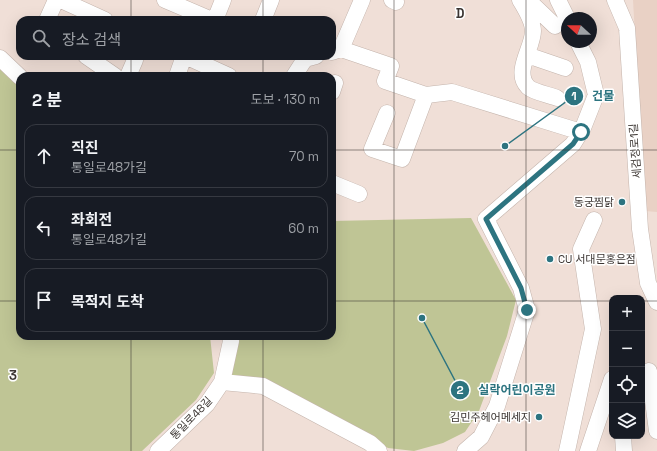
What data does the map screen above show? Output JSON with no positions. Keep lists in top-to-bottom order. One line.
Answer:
{"streets":{"street":["세검정로1길","통일로48길"]},"places":["건물","동궁찜닭","CU 서대문홍은점","실락어린이공원","김민주헤어메세지"],"north":"left","page":{"search":"장소 검색","heading":["2 분","도보 · 130 m"],"list":[["직진","통일로48가길","70 m"],["좌회전","통일로48가길","60 m"],"목적지 도착"],"map_buttons":["+","−"]},"grid":{"columns":["D"],"rows":["3"]}}
